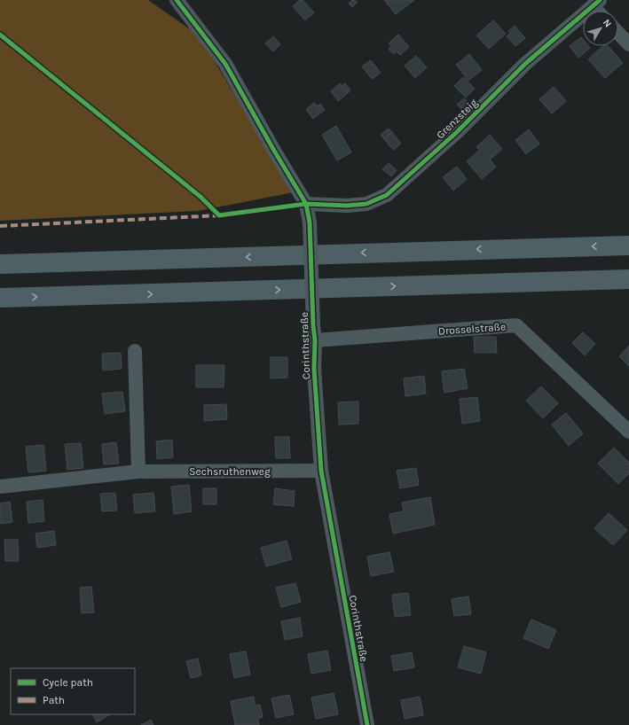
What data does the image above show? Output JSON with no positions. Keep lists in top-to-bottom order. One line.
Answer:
{"streets":{"street":["Grenzsteig","Drosselstraße","Corinthstraße","Sechsruthenweg"]},"crossings":[["Grenzsteig","Corinthstraße"],["Drosselstraße","Corinthstraße"],["Corinthstraße","Sechsruthenweg"]],"legend":["Cycle path","Path"],"north":"top right"}
